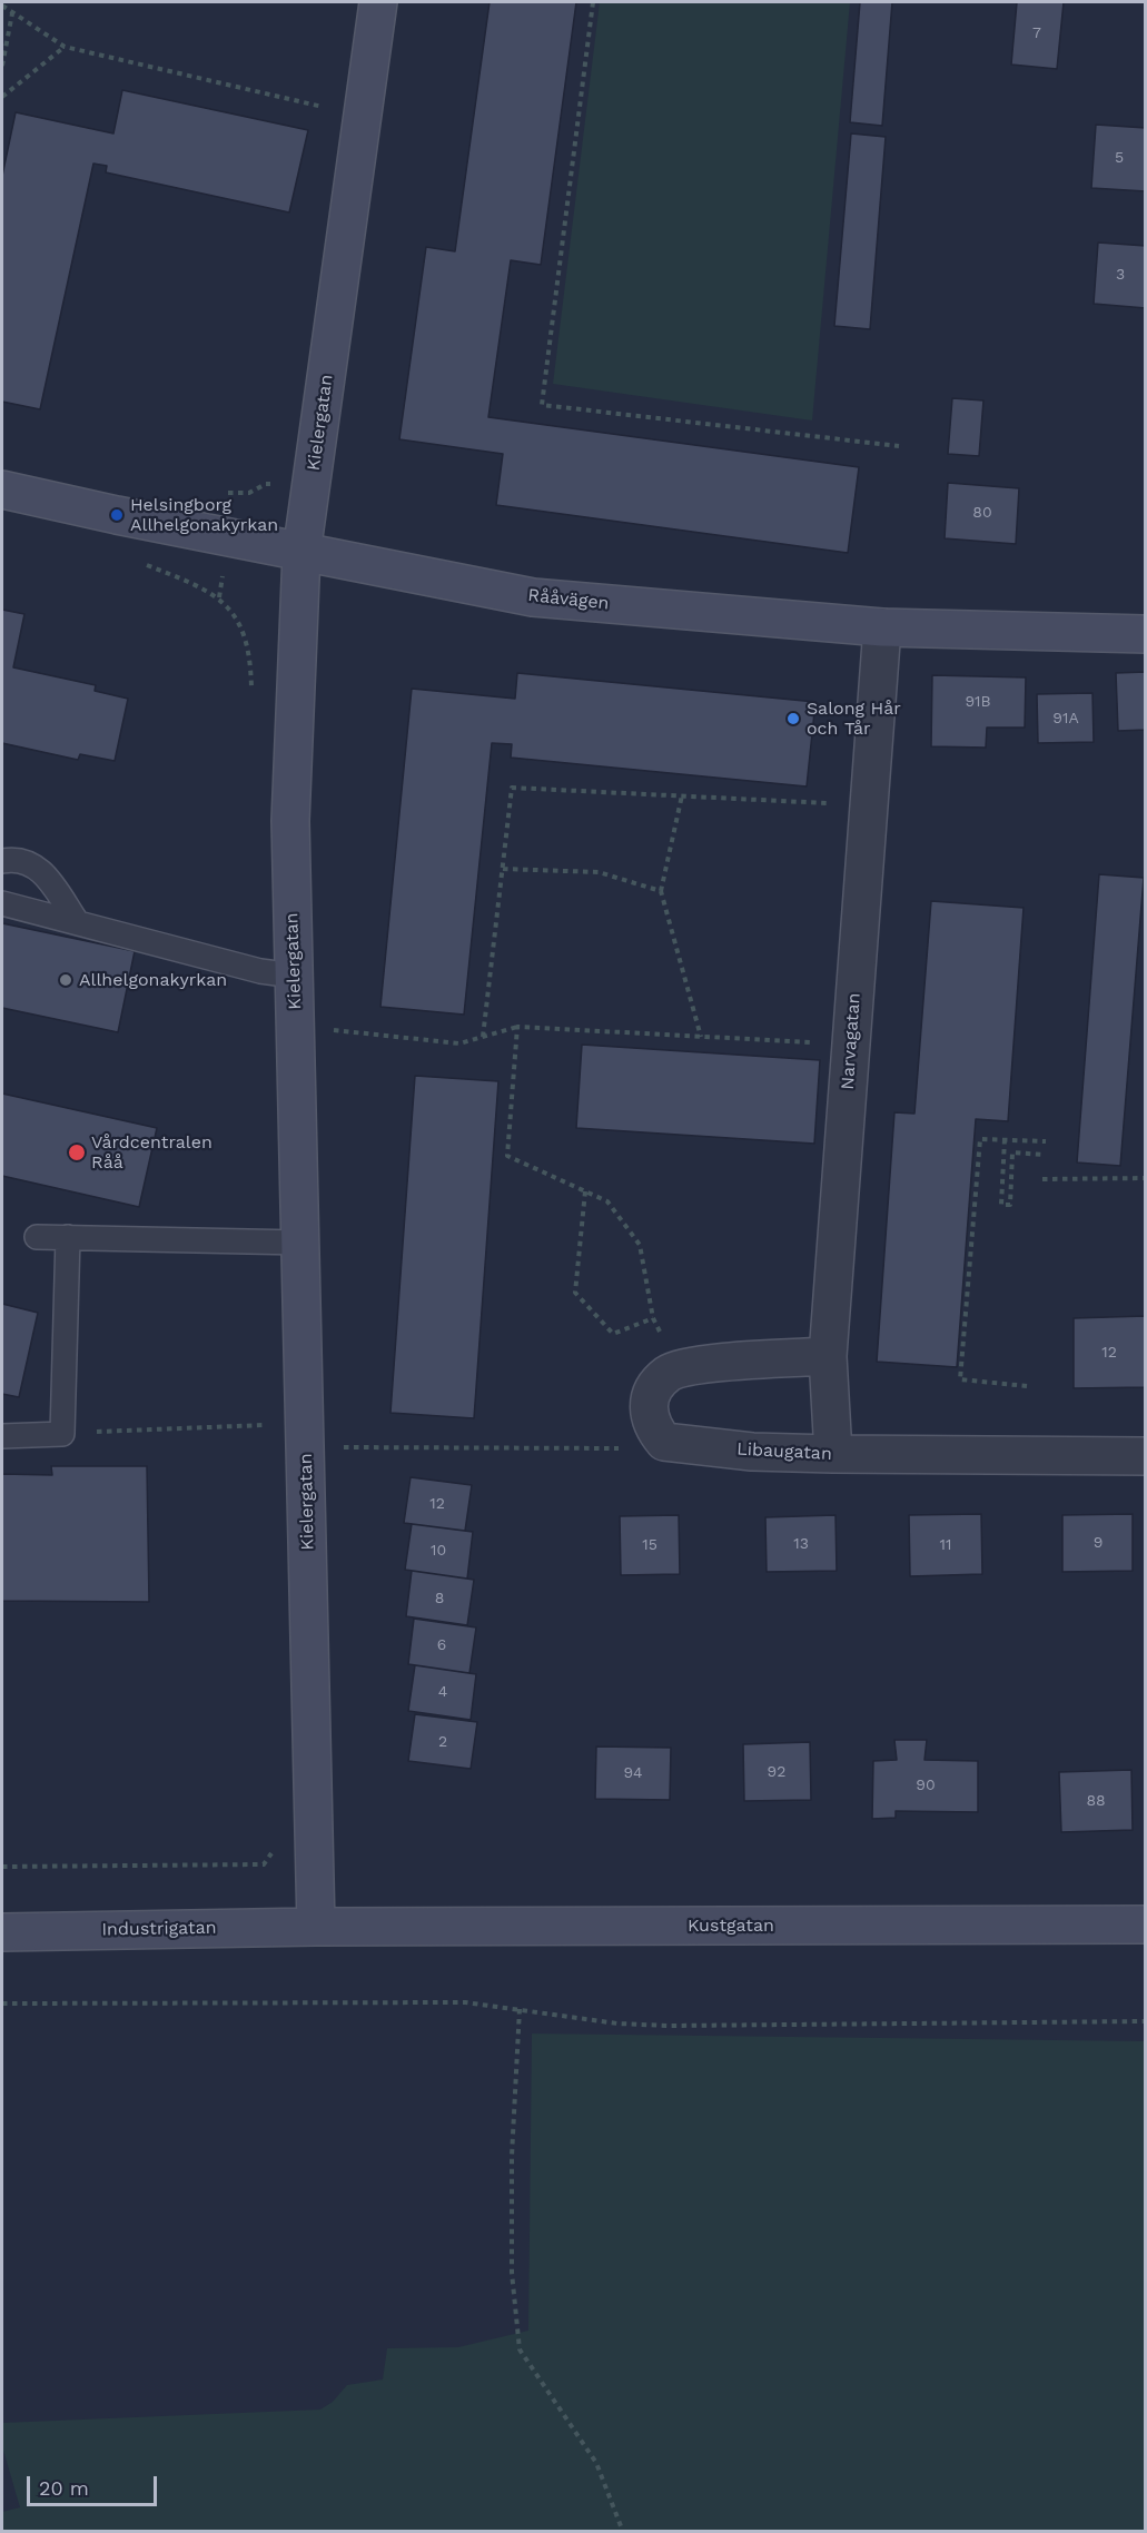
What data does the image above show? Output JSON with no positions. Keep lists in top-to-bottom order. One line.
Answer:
{"streets":{"street":["Kielergatan","Rååvägen","Narvagatan","Libaugatan","Kustgatan","Industrigatan"]},"crossings":[["Kielergatan","Rååvägen"],["Kielergatan","Kustgatan"],["Kielergatan","Industrigatan"],["Rååvägen","Narvagatan"],["Narvagatan","Libaugatan"],["Kustgatan","Industrigatan"]],"places":["Helsingborg Allhelgonakyrkan","Salong Hår och Tår","Allhelgonakyrkan","Vårdcentralen Råå"],"house_numbers":["7","5","3","80","91B","91A","12","12","9","13","15","11","10","8","6","4","2","92","94","90","88"],"scale_bar":"20 m"}
